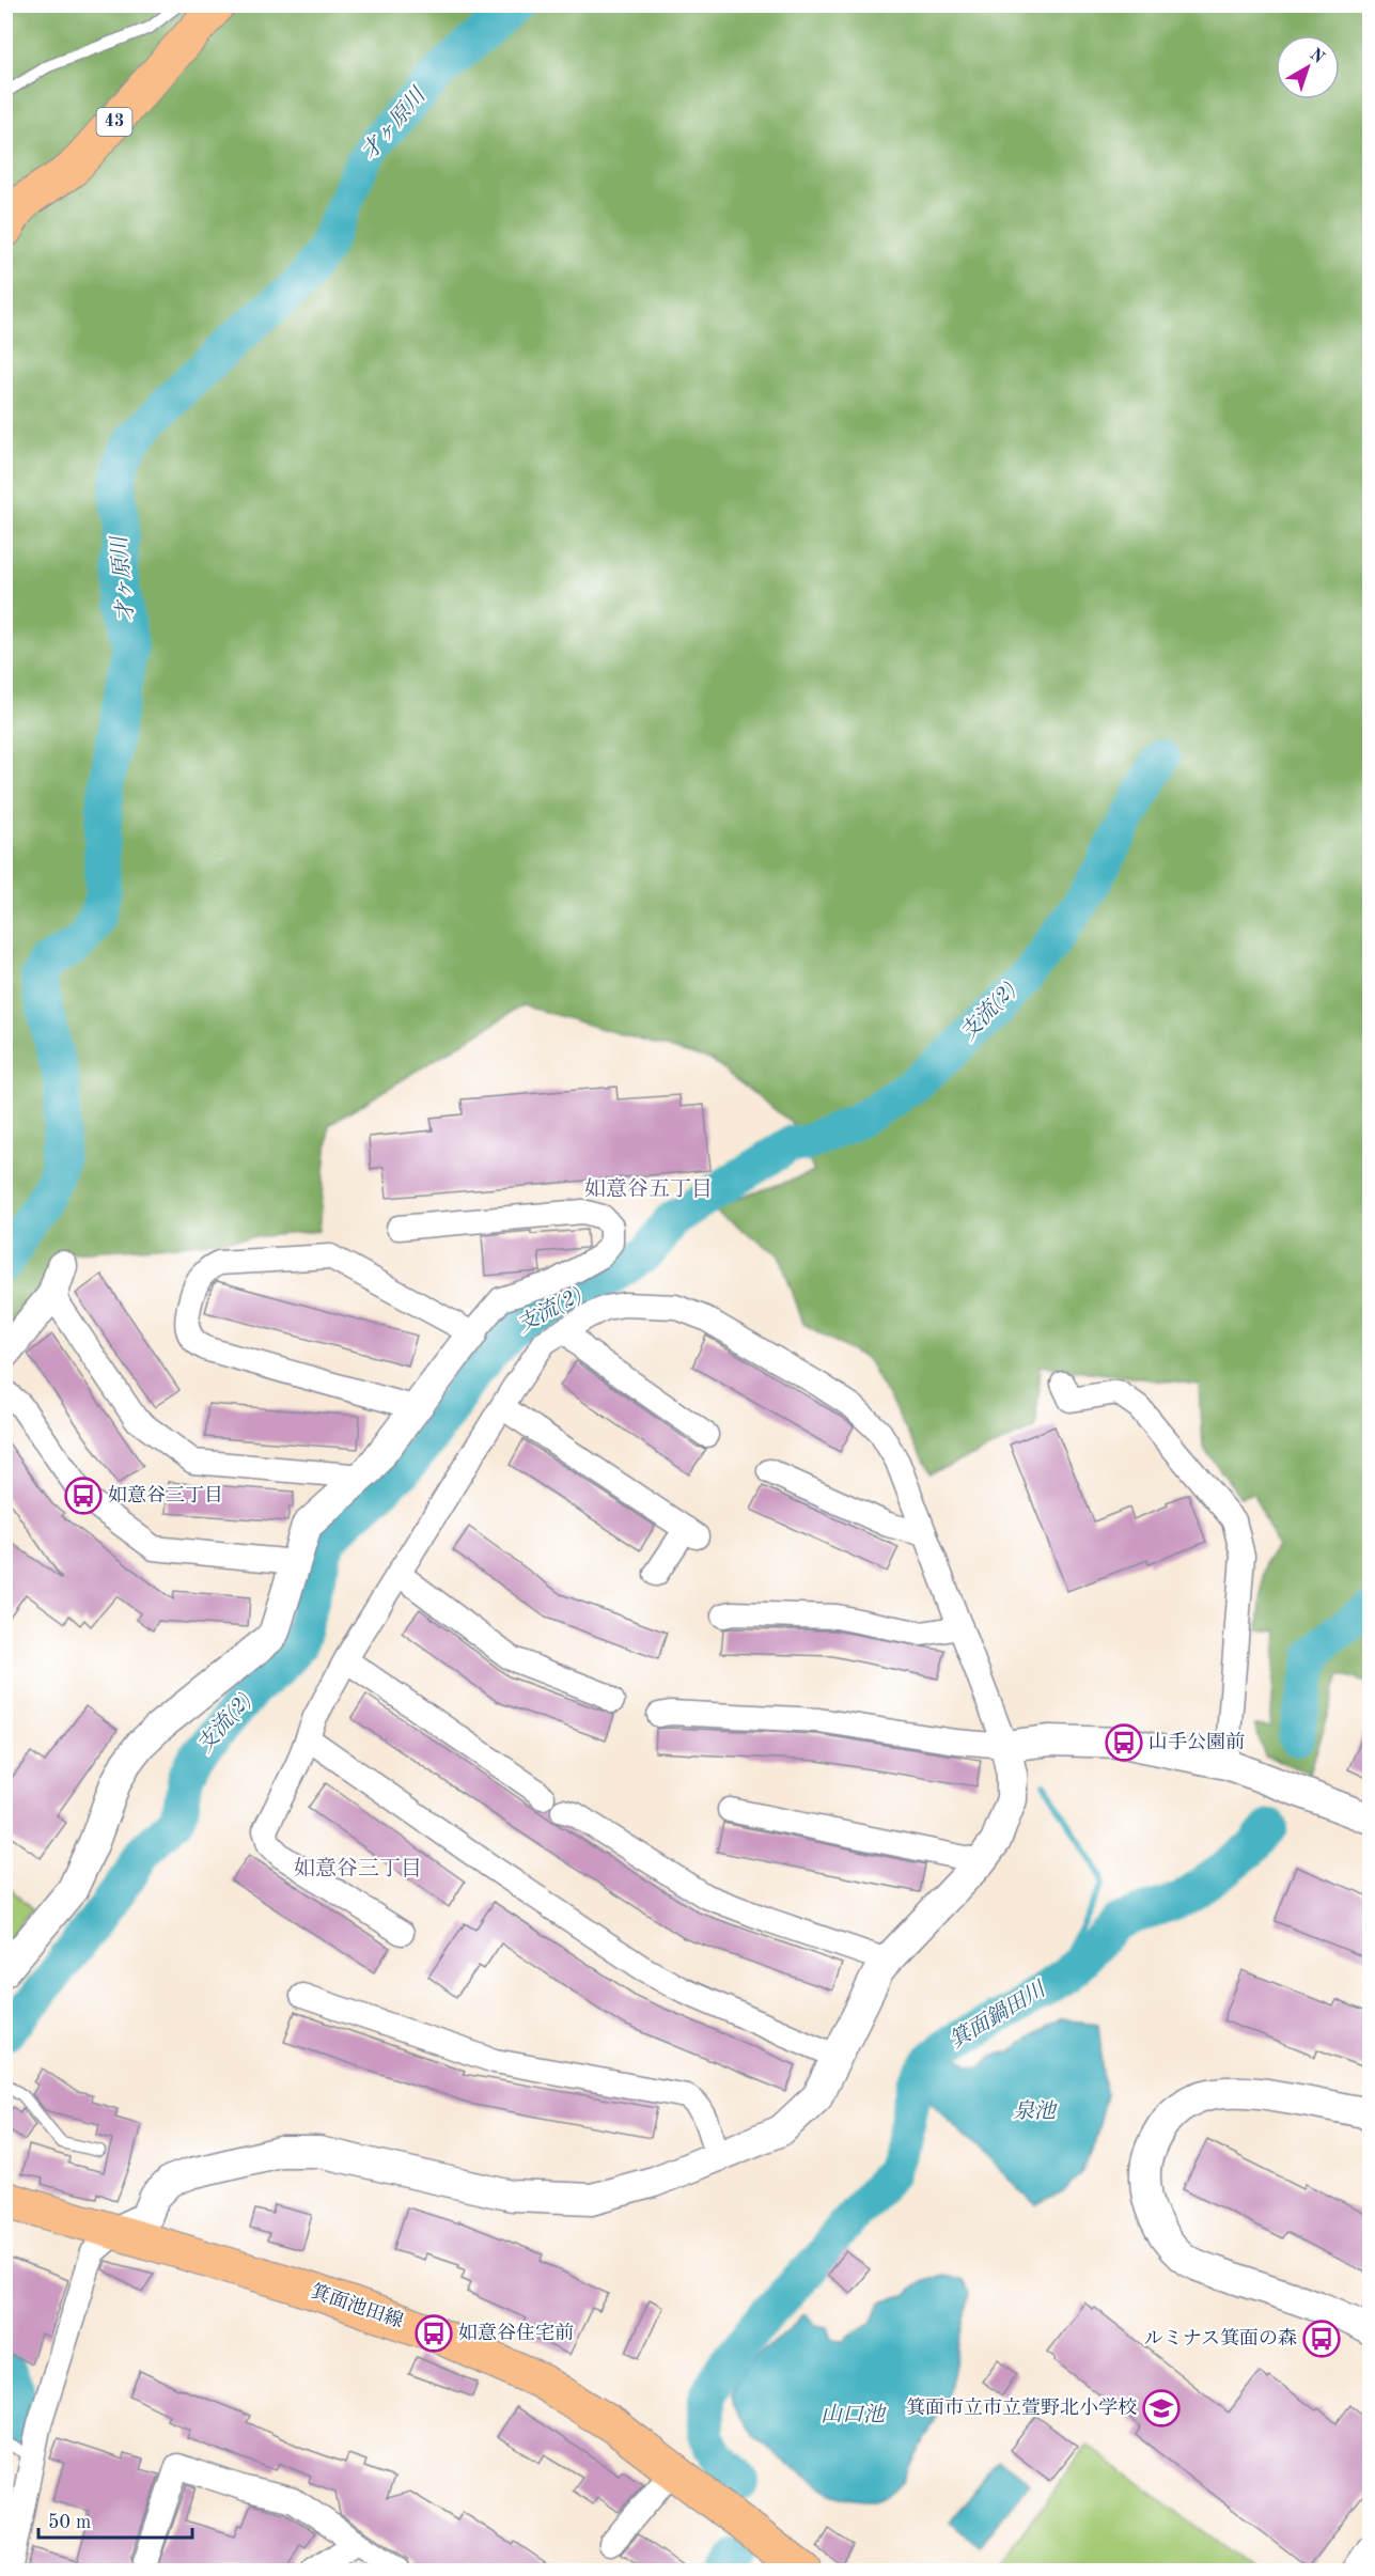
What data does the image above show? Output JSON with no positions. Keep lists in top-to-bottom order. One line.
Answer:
{"streets":{"main road":["43","箕面池田線"]},"districts":["如意谷五丁目","如意谷三丁目"],"water":["才ヶ原川","支流(2)","箕面鍋田川","泉池","山口池"],"places":{"bus stop":["如意谷三丁目","山手公園前","如意谷住宅前","ルミナス箕面の森"],"school or university":["箕面市立市立萱野北小学校"]},"scale_bar":"50 m","north":"top right"}
